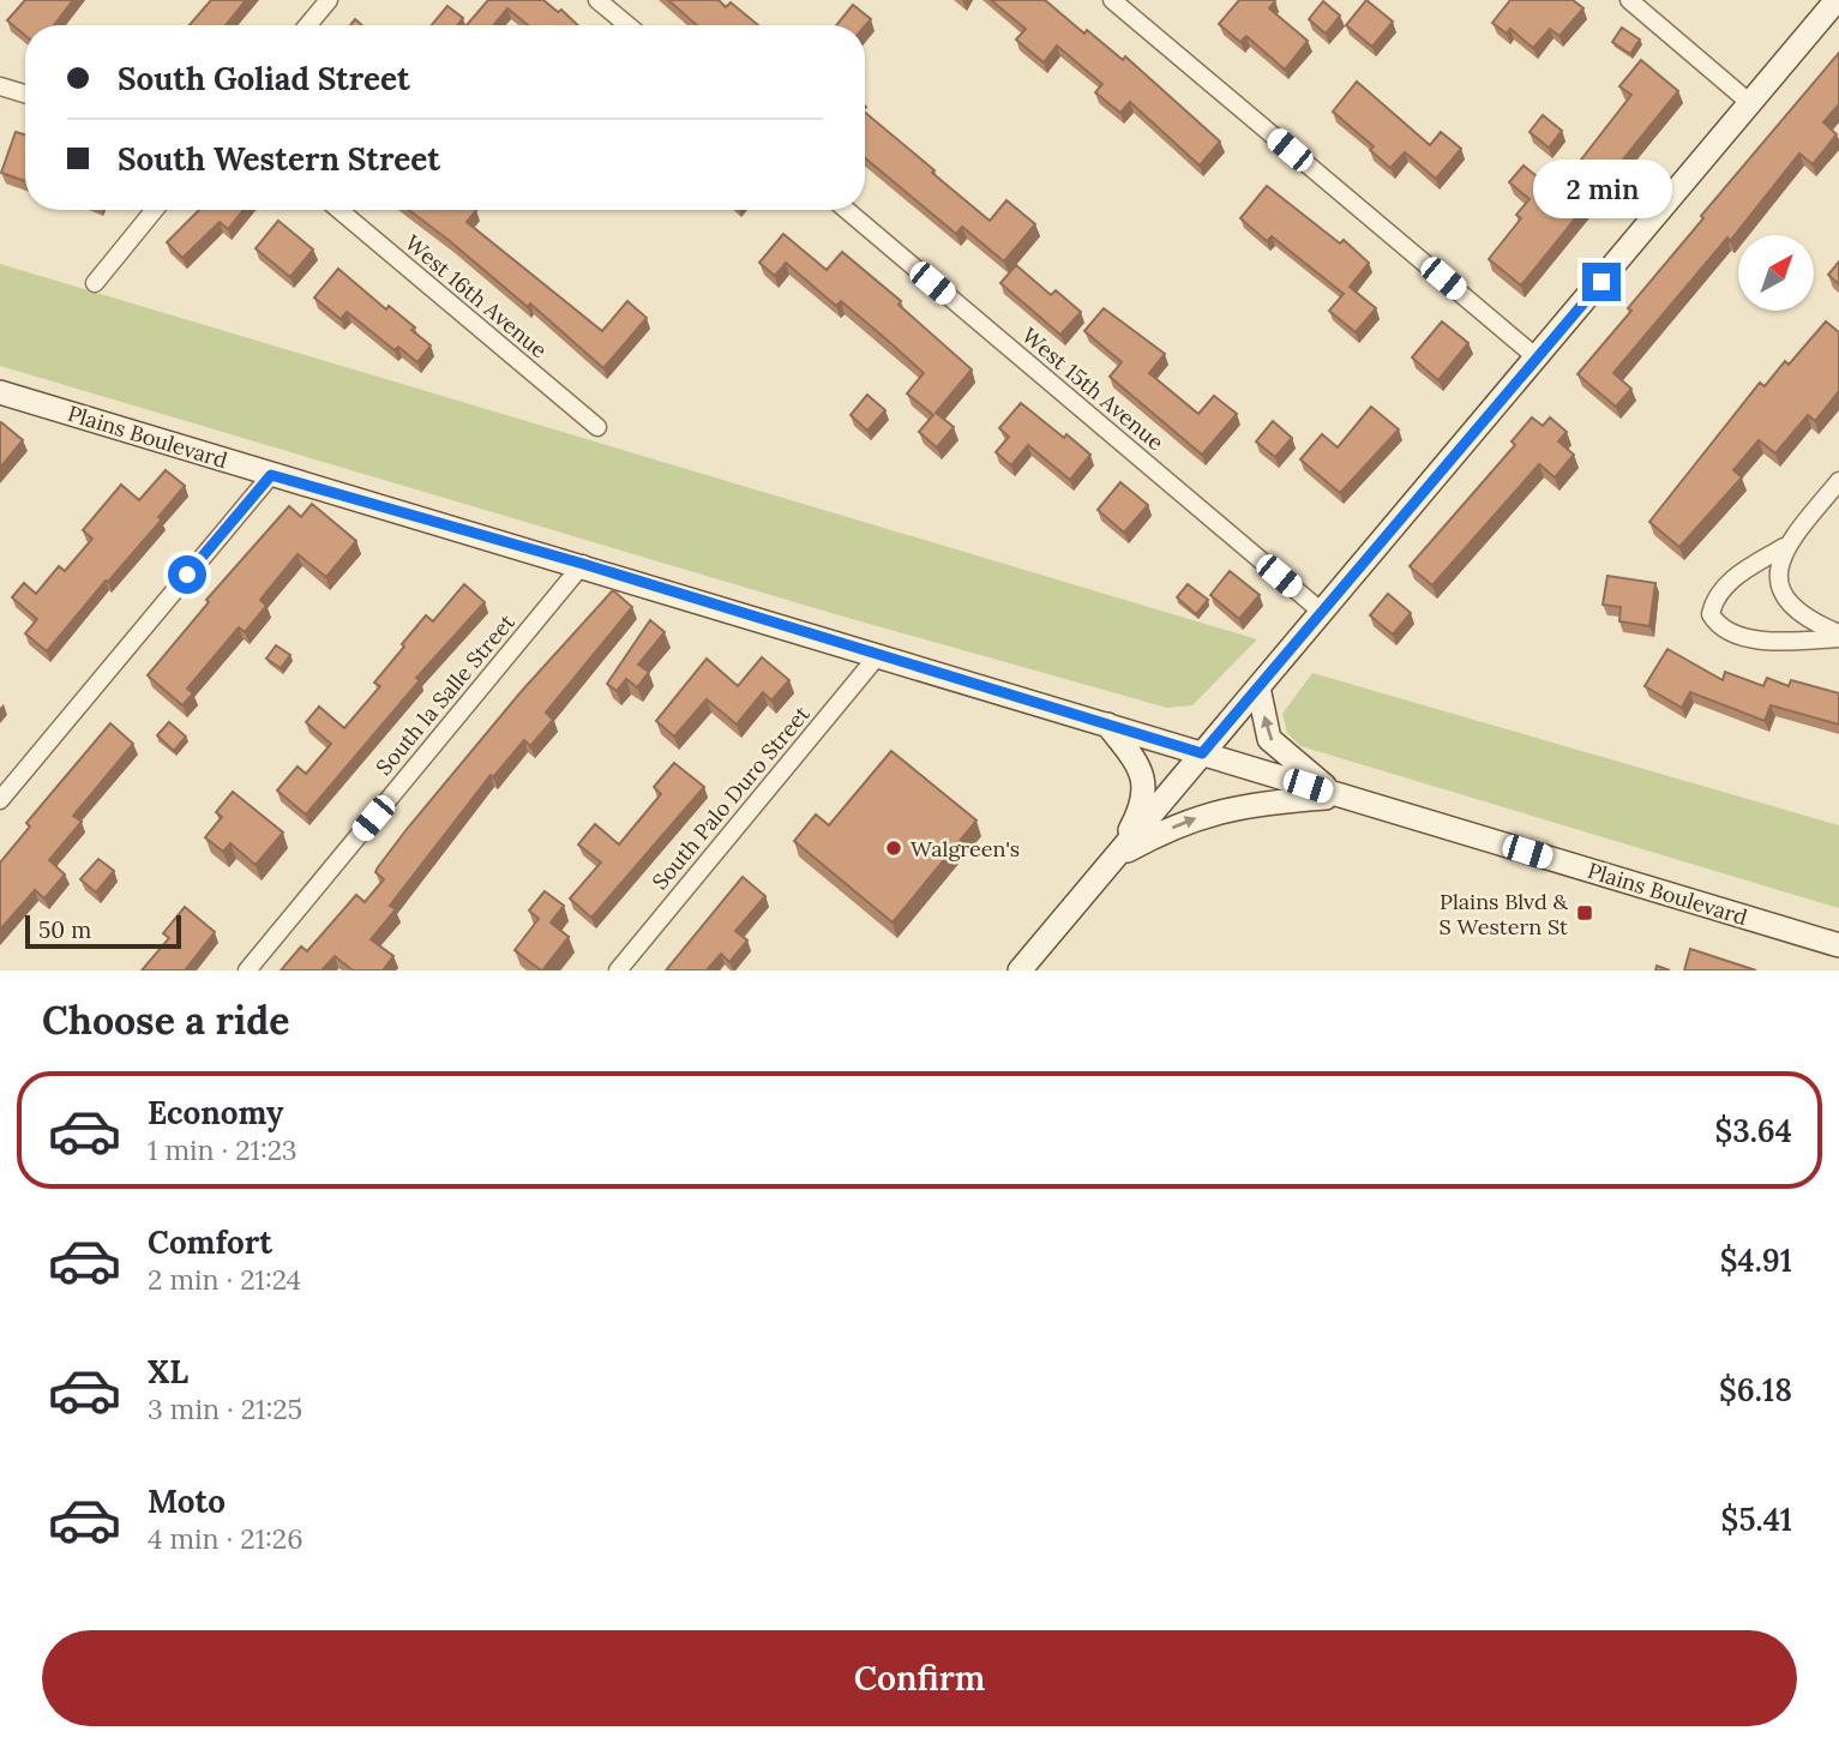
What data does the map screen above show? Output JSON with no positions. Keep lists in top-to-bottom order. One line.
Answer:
{"streets":{"main road":["Plains Boulevard"],"street":["West 16th Avenue","West 15th Avenue","South la Salle Street","South Palo Duro Street"]},"crossings":[["Plains Boulevard","South la Salle Street"],["Plains Boulevard","South Palo Duro Street"]],"places":{"other":["Walgreen's"],"transit":["Plains Blvd & S Western St"]},"scale_bar":"50 m","north":"top right","page":{"banner":["South Goliad Street","South Western Street"],"bubble":"2 min","scale":"50 m","heading":"Choose a ride","list":[{"name":"Economy","note":"1 min · 21:23","value":"$3.64"},{"name":"Comfort","note":"2 min · 21:24","value":"$4.91"},{"name":"XL","note":"3 min · 21:25","value":"$6.18"},{"name":"Moto","note":"4 min · 21:26","value":"$5.41"}],"buttons":"Confirm"}}
